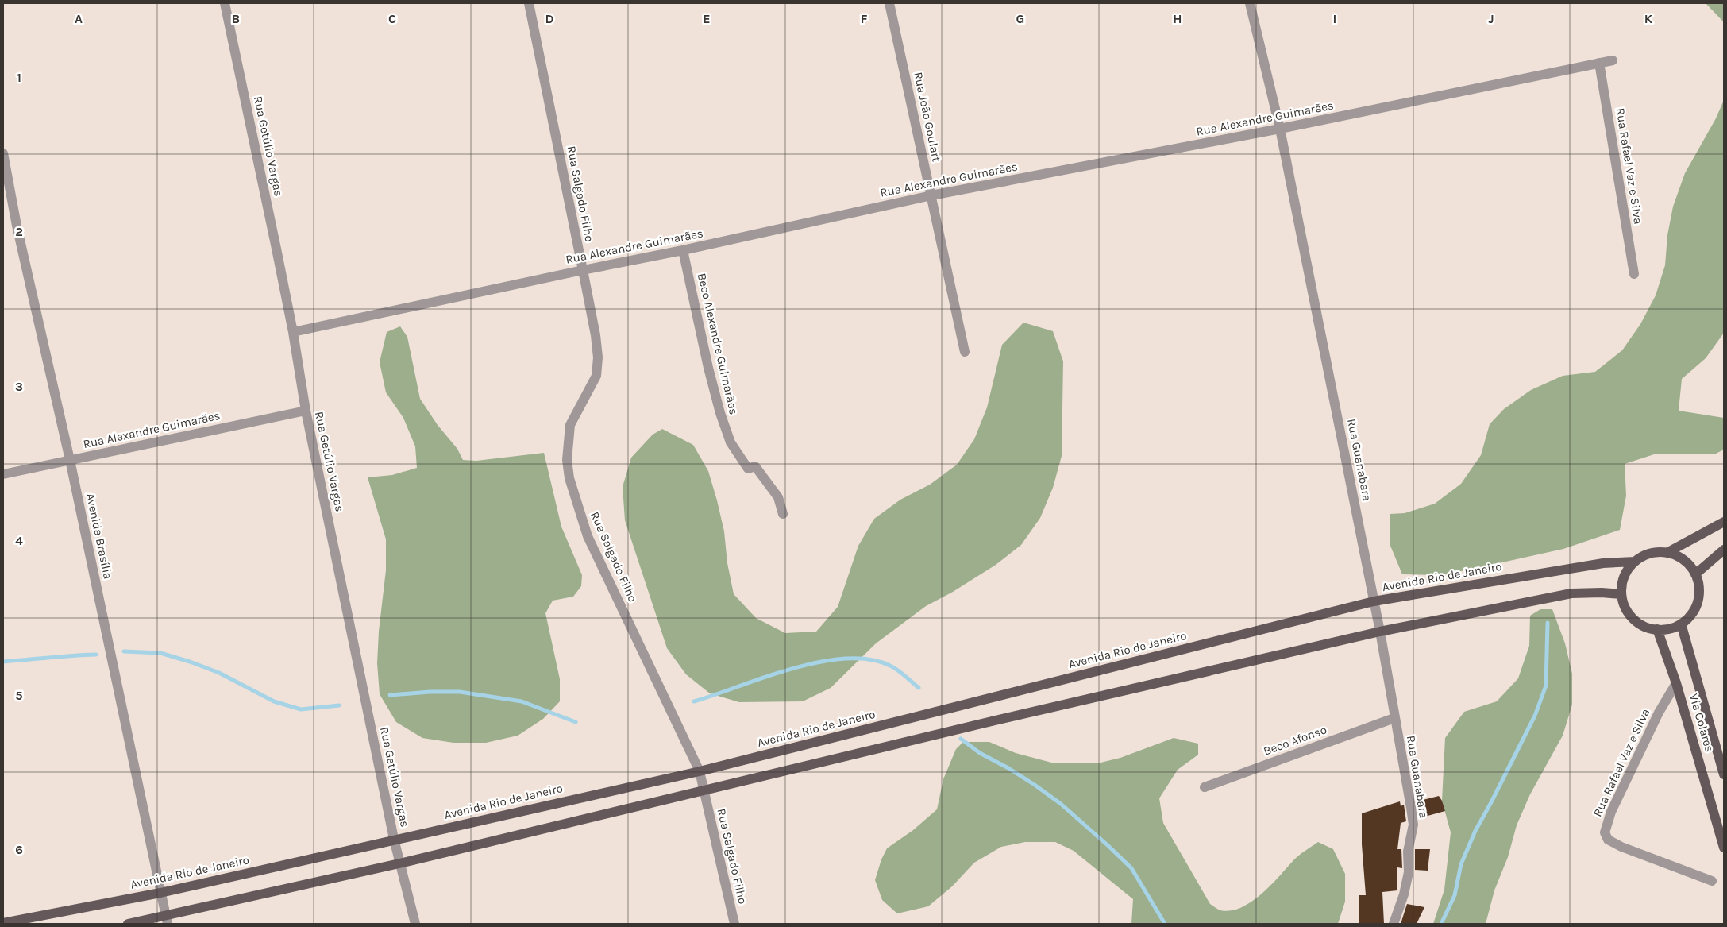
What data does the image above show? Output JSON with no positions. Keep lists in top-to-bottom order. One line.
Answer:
{"streets":{"main road":["Avenida Rio de Janeiro","Via Colares"],"street":["Rua João Goulart","Rua Alexandre Guimarães","Rua Getúlio Vargas","Rua Rafael Vaz e Silva","Rua Salgado Filho","Beco Alexandre Guimarães","Rua Guanabara","Avenida Brasília","Beco Afonso"]},"crossings":[["Rua João Goulart","Rua Alexandre Guimarães"],["Rua Alexandre Guimarães","Rua Getúlio Vargas"],["Rua Alexandre Guimarães","Rua Rafael Vaz e Silva"],["Rua Alexandre Guimarães","Rua Salgado Filho"],["Rua Alexandre Guimarães","Beco Alexandre Guimarães"],["Rua Alexandre Guimarães","Rua Guanabara"],["Rua Alexandre Guimarães","Avenida Brasília"],["Rua Getúlio Vargas","Avenida Rio de Janeiro"],["Rua Rafael Vaz e Silva","Via Colares"],["Rua Salgado Filho","Avenida Rio de Janeiro"],["Rua Guanabara","Avenida Rio de Janeiro"],["Rua Guanabara","Beco Afonso"],["Avenida Brasília","Avenida Rio de Janeiro"],["Avenida Rio de Janeiro","Via Colares"]],"grid":{"columns":["A","B","C","D","E","F","G","H","I","J","K"],"rows":["1","2","3","4","5","6"]}}
